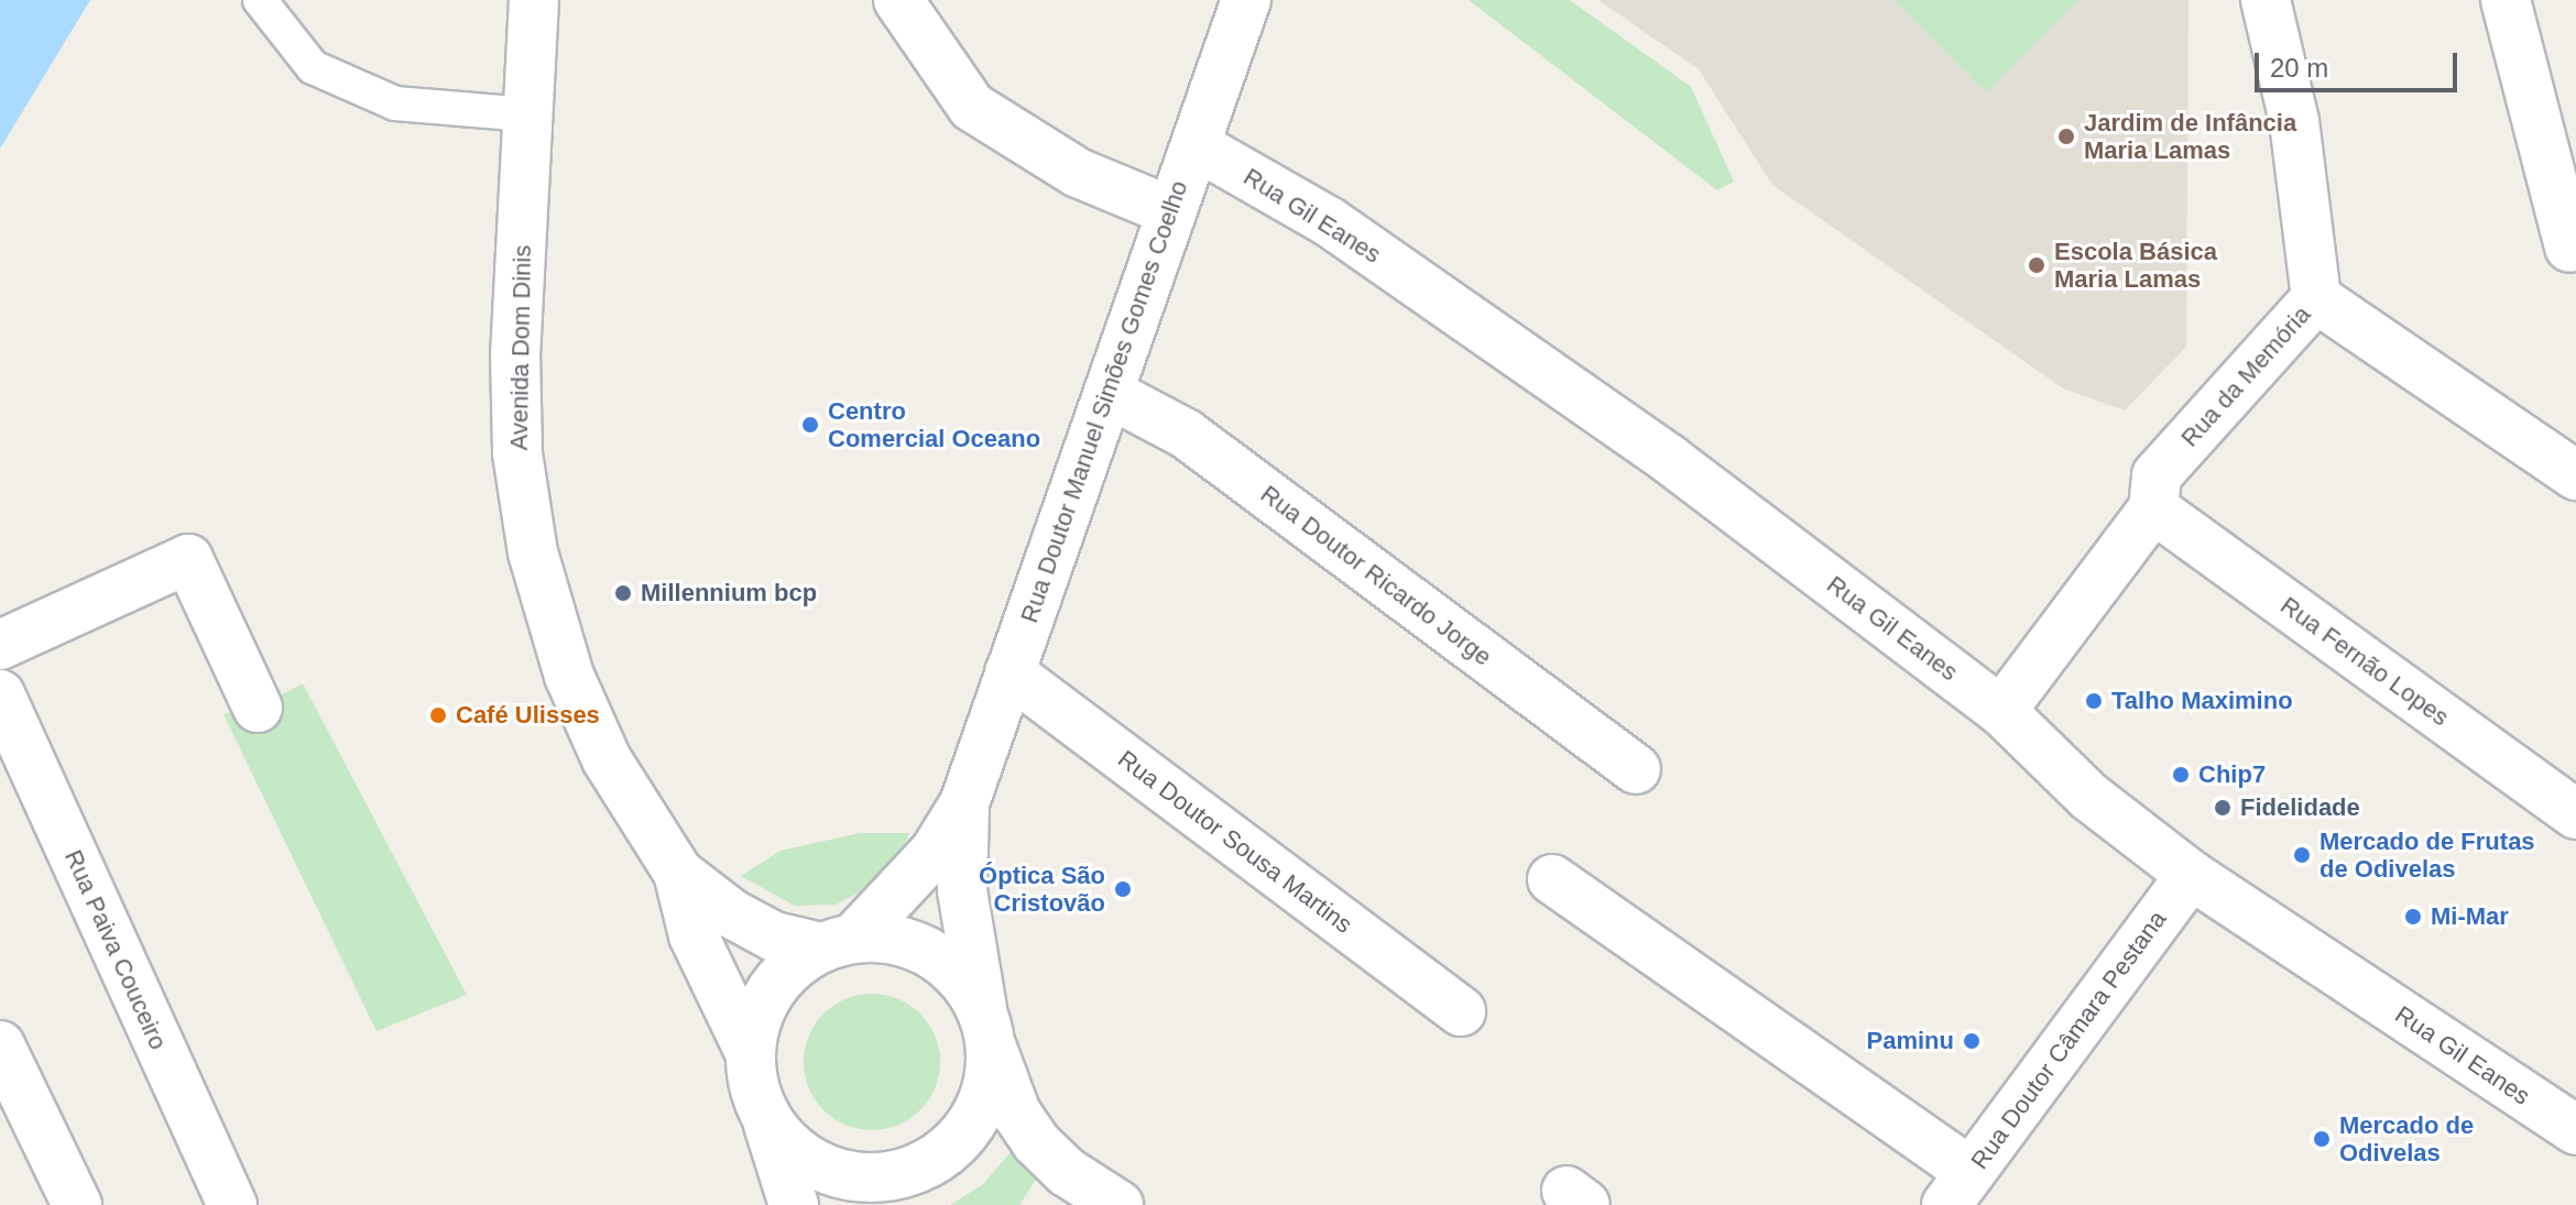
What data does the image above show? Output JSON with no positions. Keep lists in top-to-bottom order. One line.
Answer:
{"streets":{"street":["Rua Gil Eanes","Avenida Dom Dinis","Rua da Memória","Rua Doutor Manuel Simões Gomes Coelho","Rua Doutor Ricardo Jorge","Rua Fernão Lopes","Rua Doutor Sousa Martins","Rua Paiva Couceiro","Rua Doutor Câmara Pestana"]},"crossings":[["Rua Gil Eanes","Rua da Memória"],["Rua Gil Eanes","Rua Doutor Manuel Simões Gomes Coelho"],["Rua Gil Eanes","Rua Doutor Câmara Pestana"],["Avenida Dom Dinis","Rua Doutor Manuel Simões Gomes Coelho"],["Rua da Memória","Rua Fernão Lopes"],["Rua Doutor Manuel Simões Gomes Coelho","Rua Doutor Ricardo Jorge"],["Rua Doutor Manuel Simões Gomes Coelho","Rua Doutor Sousa Martins"]],"places":["Jardim de Infância Maria Lamas","Escola Básica Maria Lamas","Centro Comercial Oceano","Millennium bcp","Talho Maximino","Café Ulisses","Chip7","Fidelidade","Mercado de Frutas de Odivelas","Óptica São Cristovão","Mi-Mar","Paminu","Mercado de Odivelas"],"scale_bar":"20 m"}
